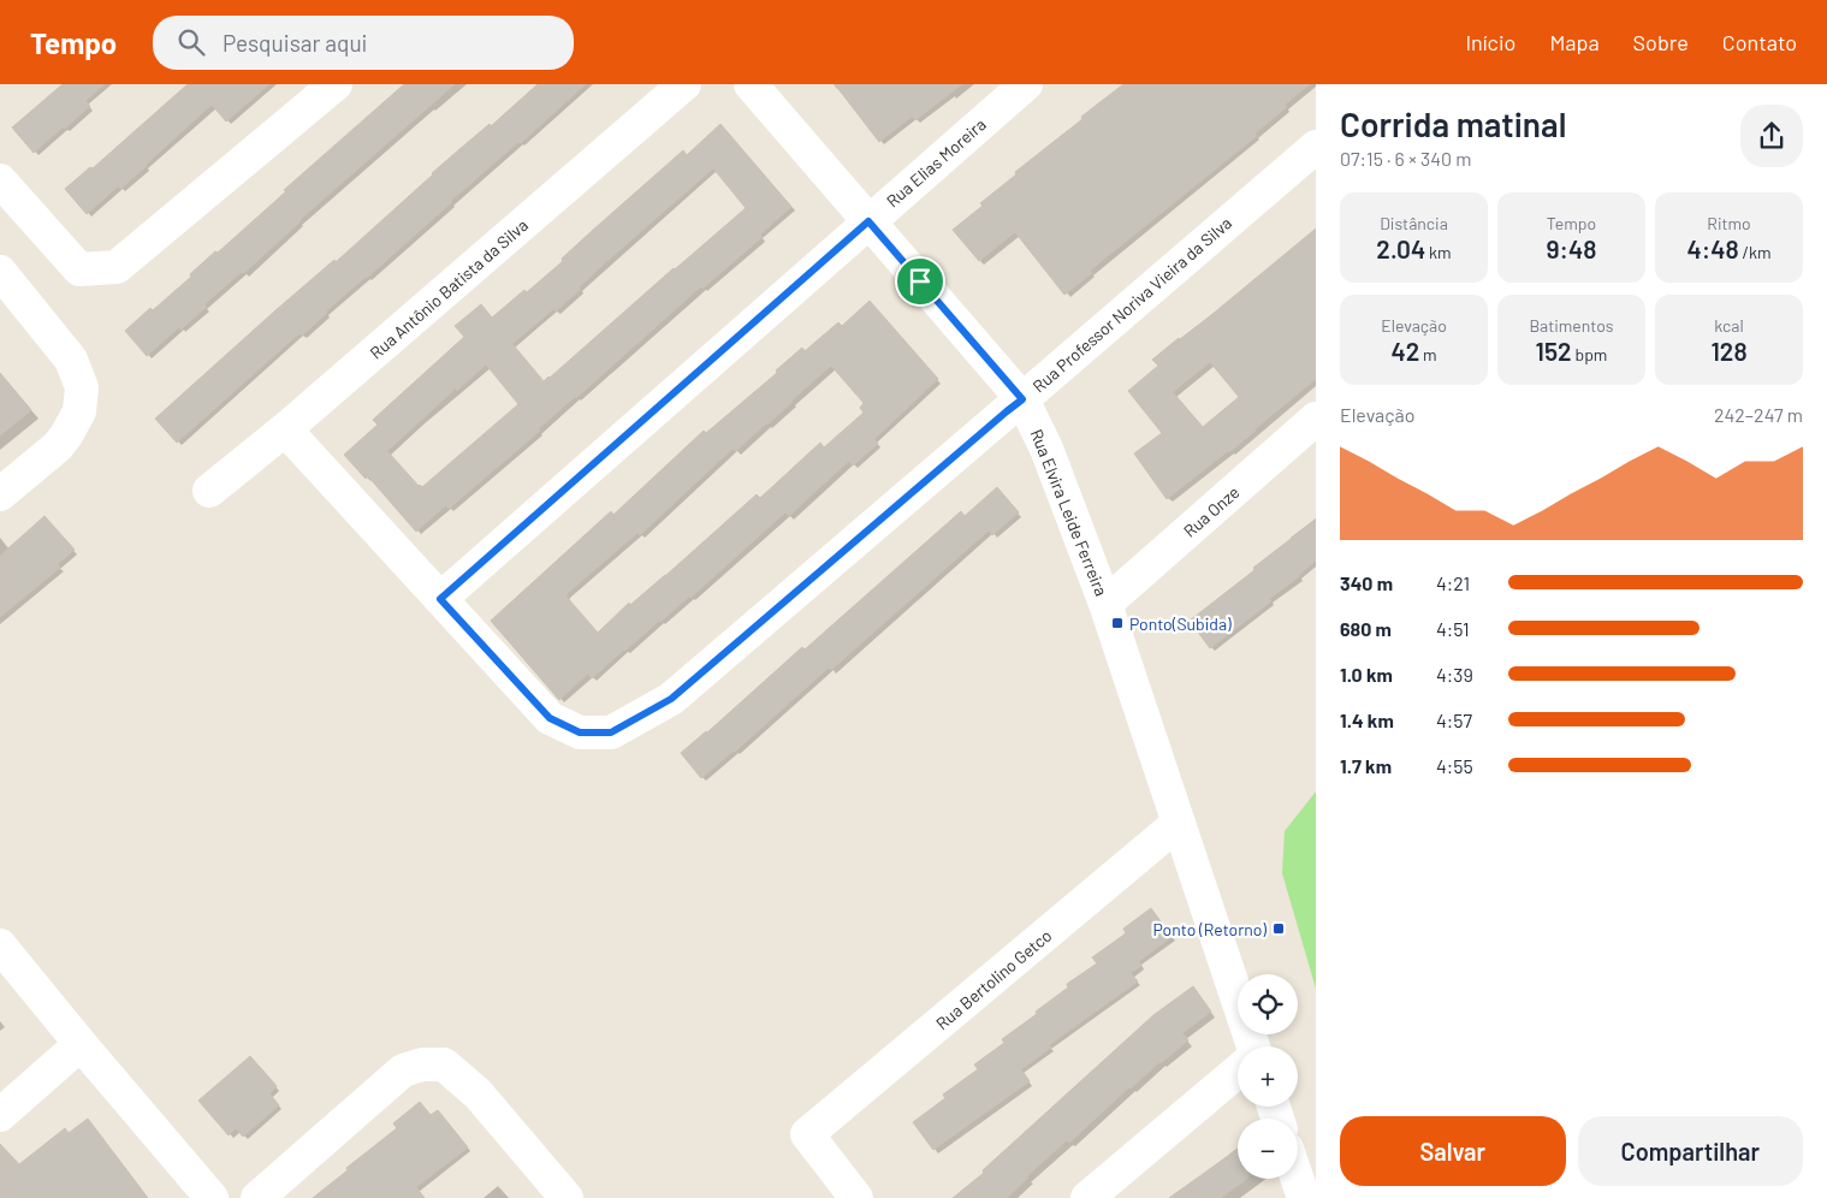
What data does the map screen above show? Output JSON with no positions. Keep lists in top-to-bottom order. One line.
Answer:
{"streets":{"street":["Rua Elias Moreira","Rua Antônio Batista da Silva","Rua Professor Noriva Vieira da Silva","Rua Onze","Rua Elvira Leide Ferreira","Rua Bertolino Getco"]},"crossings":[["Rua Elias Moreira","Rua Professor Noriva Vieira da Silva"],["Rua Elias Moreira","Rua Elvira Leide Ferreira"],["Rua Professor Noriva Vieira da Silva","Rua Elvira Leide Ferreira"],["Rua Onze","Rua Elvira Leide Ferreira"],["Rua Elvira Leide Ferreira","Rua Bertolino Getco"]],"places":{"transit":["Ponto(Subida)","Ponto (Retorno)"]},"page":{"header":"Tempo","search":"Pesquisar aqui","nav":["Início","Mapa","Sobre","Contato"],"heading":["Corrida matinal","07:15 · 6 × 340 m"],"stats":[["Distância","2.04 km"],["Tempo","9:48"],["Ritmo","4:48 /km"],["Elevação","42 m"],["Batimentos","152 bpm"],["kcal","128"]],"chart":["Elevação","242–247 m"],"list":[{"name":"340 m","note":"4:21"},{"name":"680 m","note":"4:51"},{"name":"1.0 km","note":"4:39"},{"name":"1.4 km","note":"4:57"},{"name":"1.7 km","note":"4:55"}],"map_buttons":["+","−"],"buttons":["Salvar","Compartilhar"]}}
